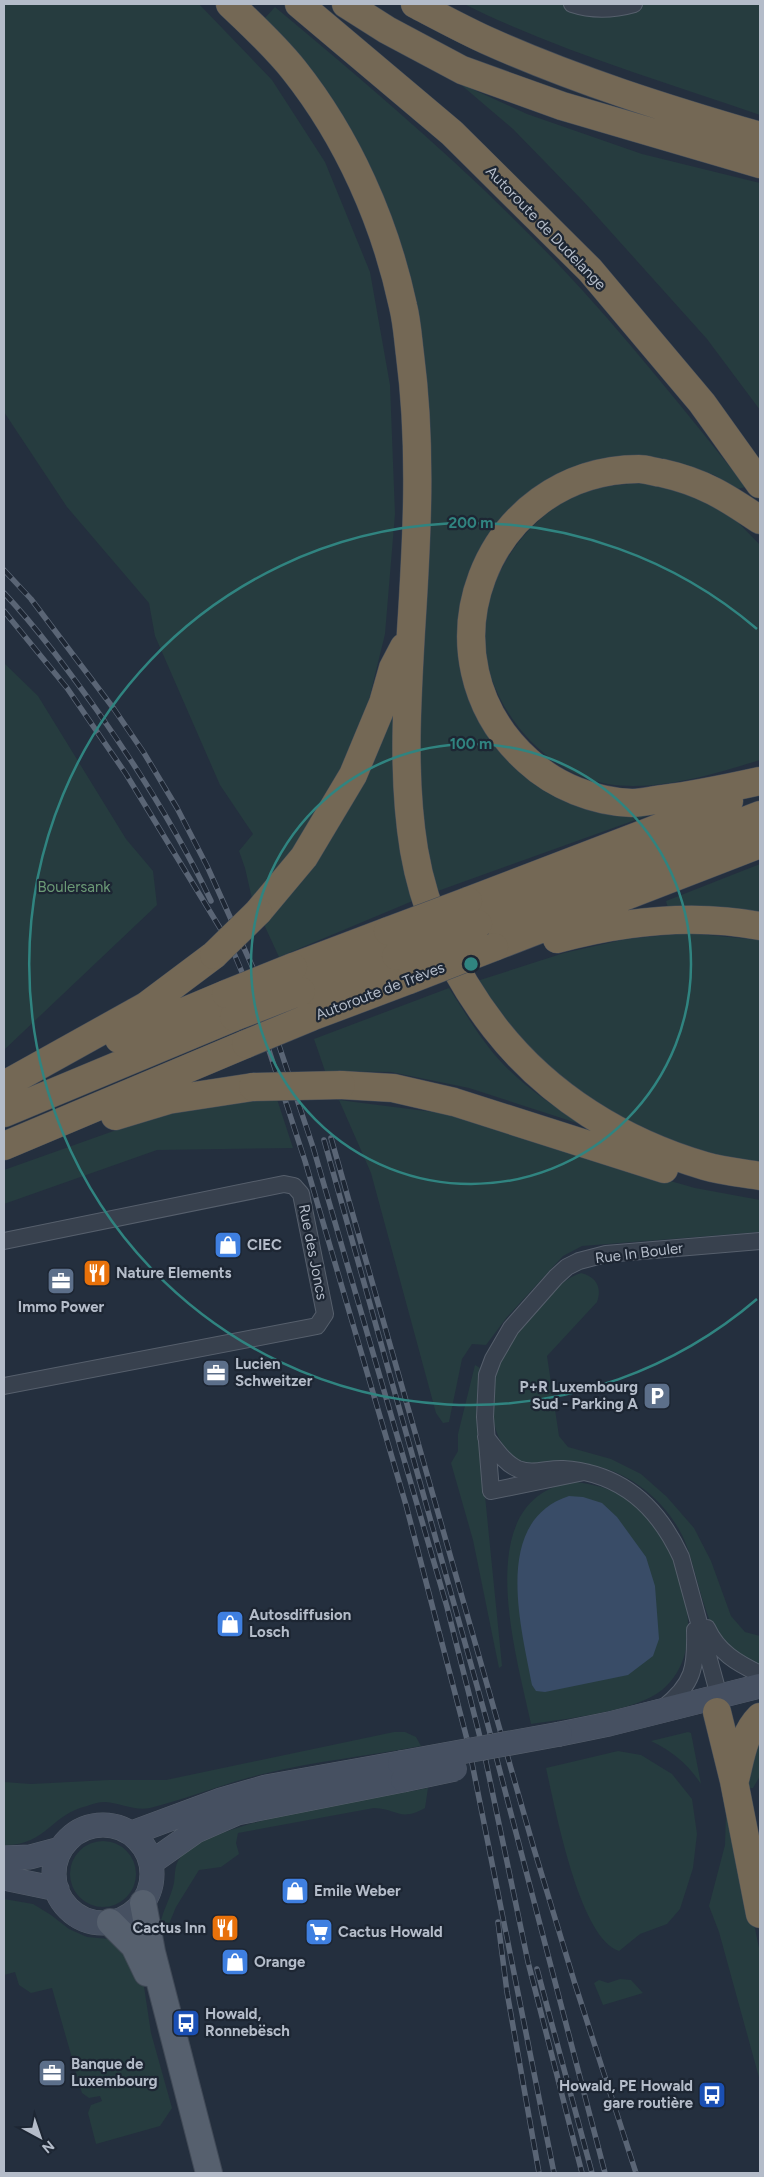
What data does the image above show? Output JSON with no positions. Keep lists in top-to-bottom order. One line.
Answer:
{"streets":{"highway":["Autoroute de Dudelange","Autoroute de Trèves"],"street":["Rue des Joncs","Rue In Bouler"]},"parks":["Boulersank"],"places":{"shop":["CIEC","Autosdiffusion Losch","Emile Weber","Orange"],"restaurant":["Nature Elements","Cactus Inn"],"office":["Immo Power","Lucien Schweitzer","Banque de Luxembourg"],"parking":["P+R Luxembourg Sud - Parking A"],"supermarket":["Cactus Howald"],"bus stop":["Howald, Ronnebësch","Howald, PE Howald gare routière"]},"north":"bottom right","rings":["200 m","100 m"]}
